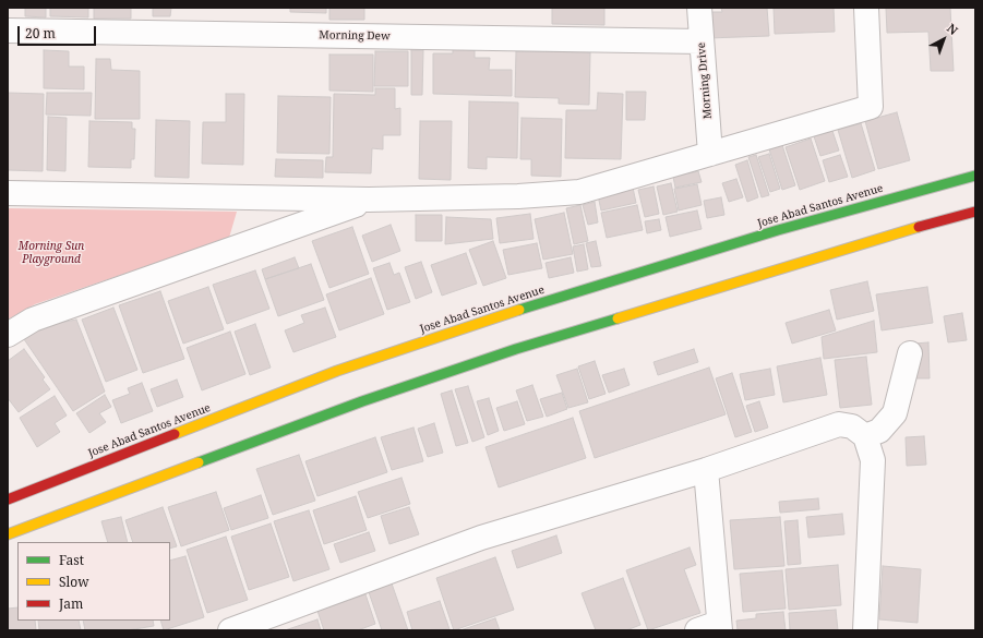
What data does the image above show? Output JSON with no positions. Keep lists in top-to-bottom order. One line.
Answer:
{"streets":{"highway":["Jose Abad Santos Avenue"],"street":["Morning Dew","Morning Drive"]},"crossings":[["Morning Dew","Morning Drive"]],"parks":["Morning Sun Playground"],"legend":["Fast","Slow","Jam"],"scale_bar":"20 m","north":"top right"}
